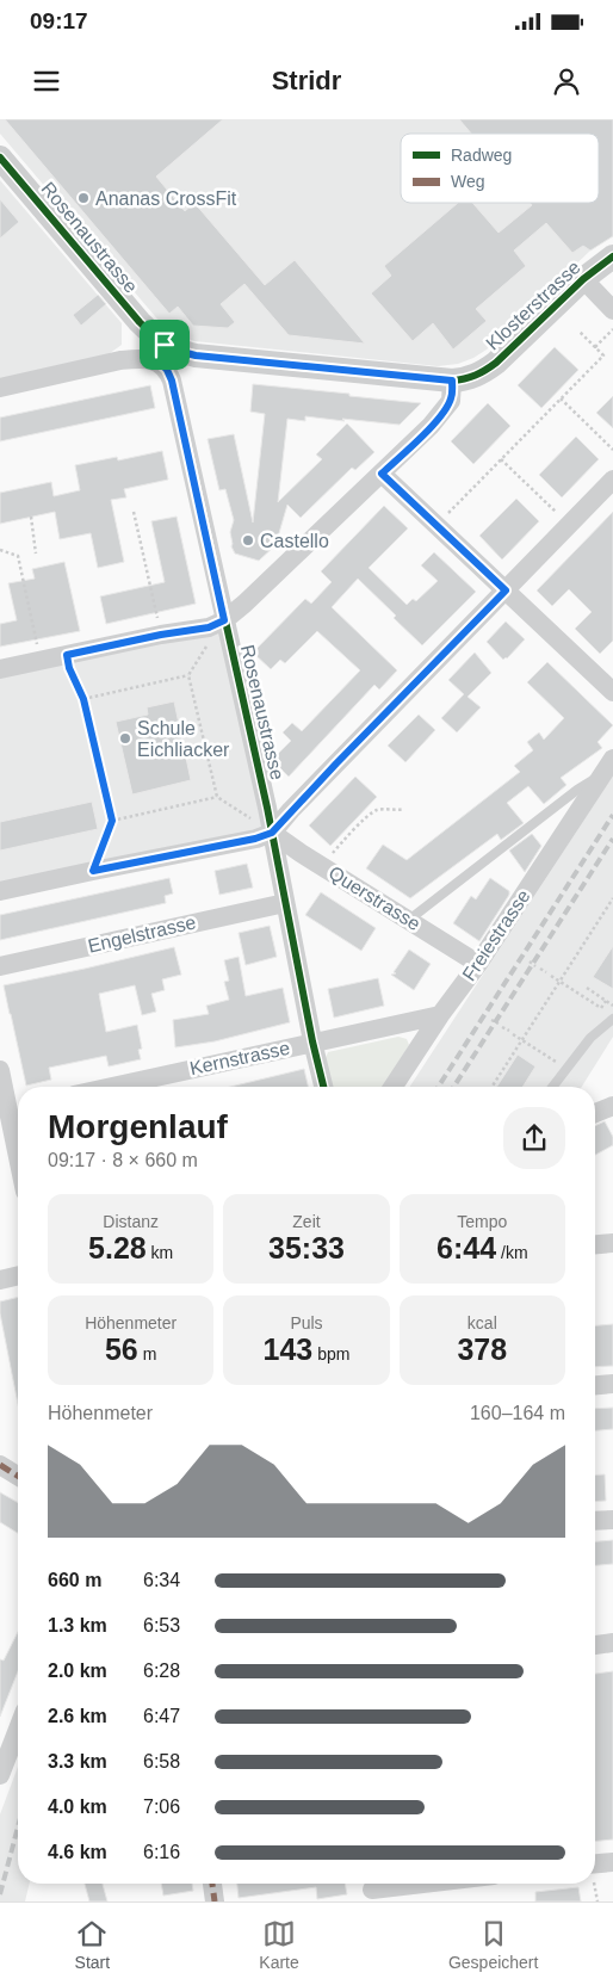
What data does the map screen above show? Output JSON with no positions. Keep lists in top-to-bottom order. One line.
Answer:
{"streets":{"street":["Rosenaustrasse","Klosterstrasse","Querstrasse","Engelstrasse","Freiestrasse","Kernstrasse"]},"crossings":[["Rosenaustrasse","Querstrasse"],["Rosenaustrasse","Engelstrasse"],["Rosenaustrasse","Kernstrasse"],["Querstrasse","Freiestrasse"],["Freiestrasse","Kernstrasse"]],"places":["Ananas CrossFit","Castello","Schule Eichliacker"],"legend":["Radweg","Weg"],"page":{"status":"09:17","header":"Stridr","heading":["Morgenlauf","09:17 · 8 × 660 m"],"stats":[["Distanz","5.28 km"],["Zeit","35:33"],["Tempo","6:44 /km"],["Höhenmeter","56 m"],["Puls","143 bpm"],["kcal","378"]],"chart":["Höhenmeter","160–164 m"],"list":[{"name":"660 m","note":"6:34"},{"name":"1.3 km","note":"6:53"},{"name":"2.0 km","note":"6:28"},{"name":"2.6 km","note":"6:47"},{"name":"3.3 km","note":"6:58"},{"name":"4.0 km","note":"7:06"},{"name":"4.6 km","note":"6:16"}],"tabs":["Start","Karte","Gespeichert"]}}
